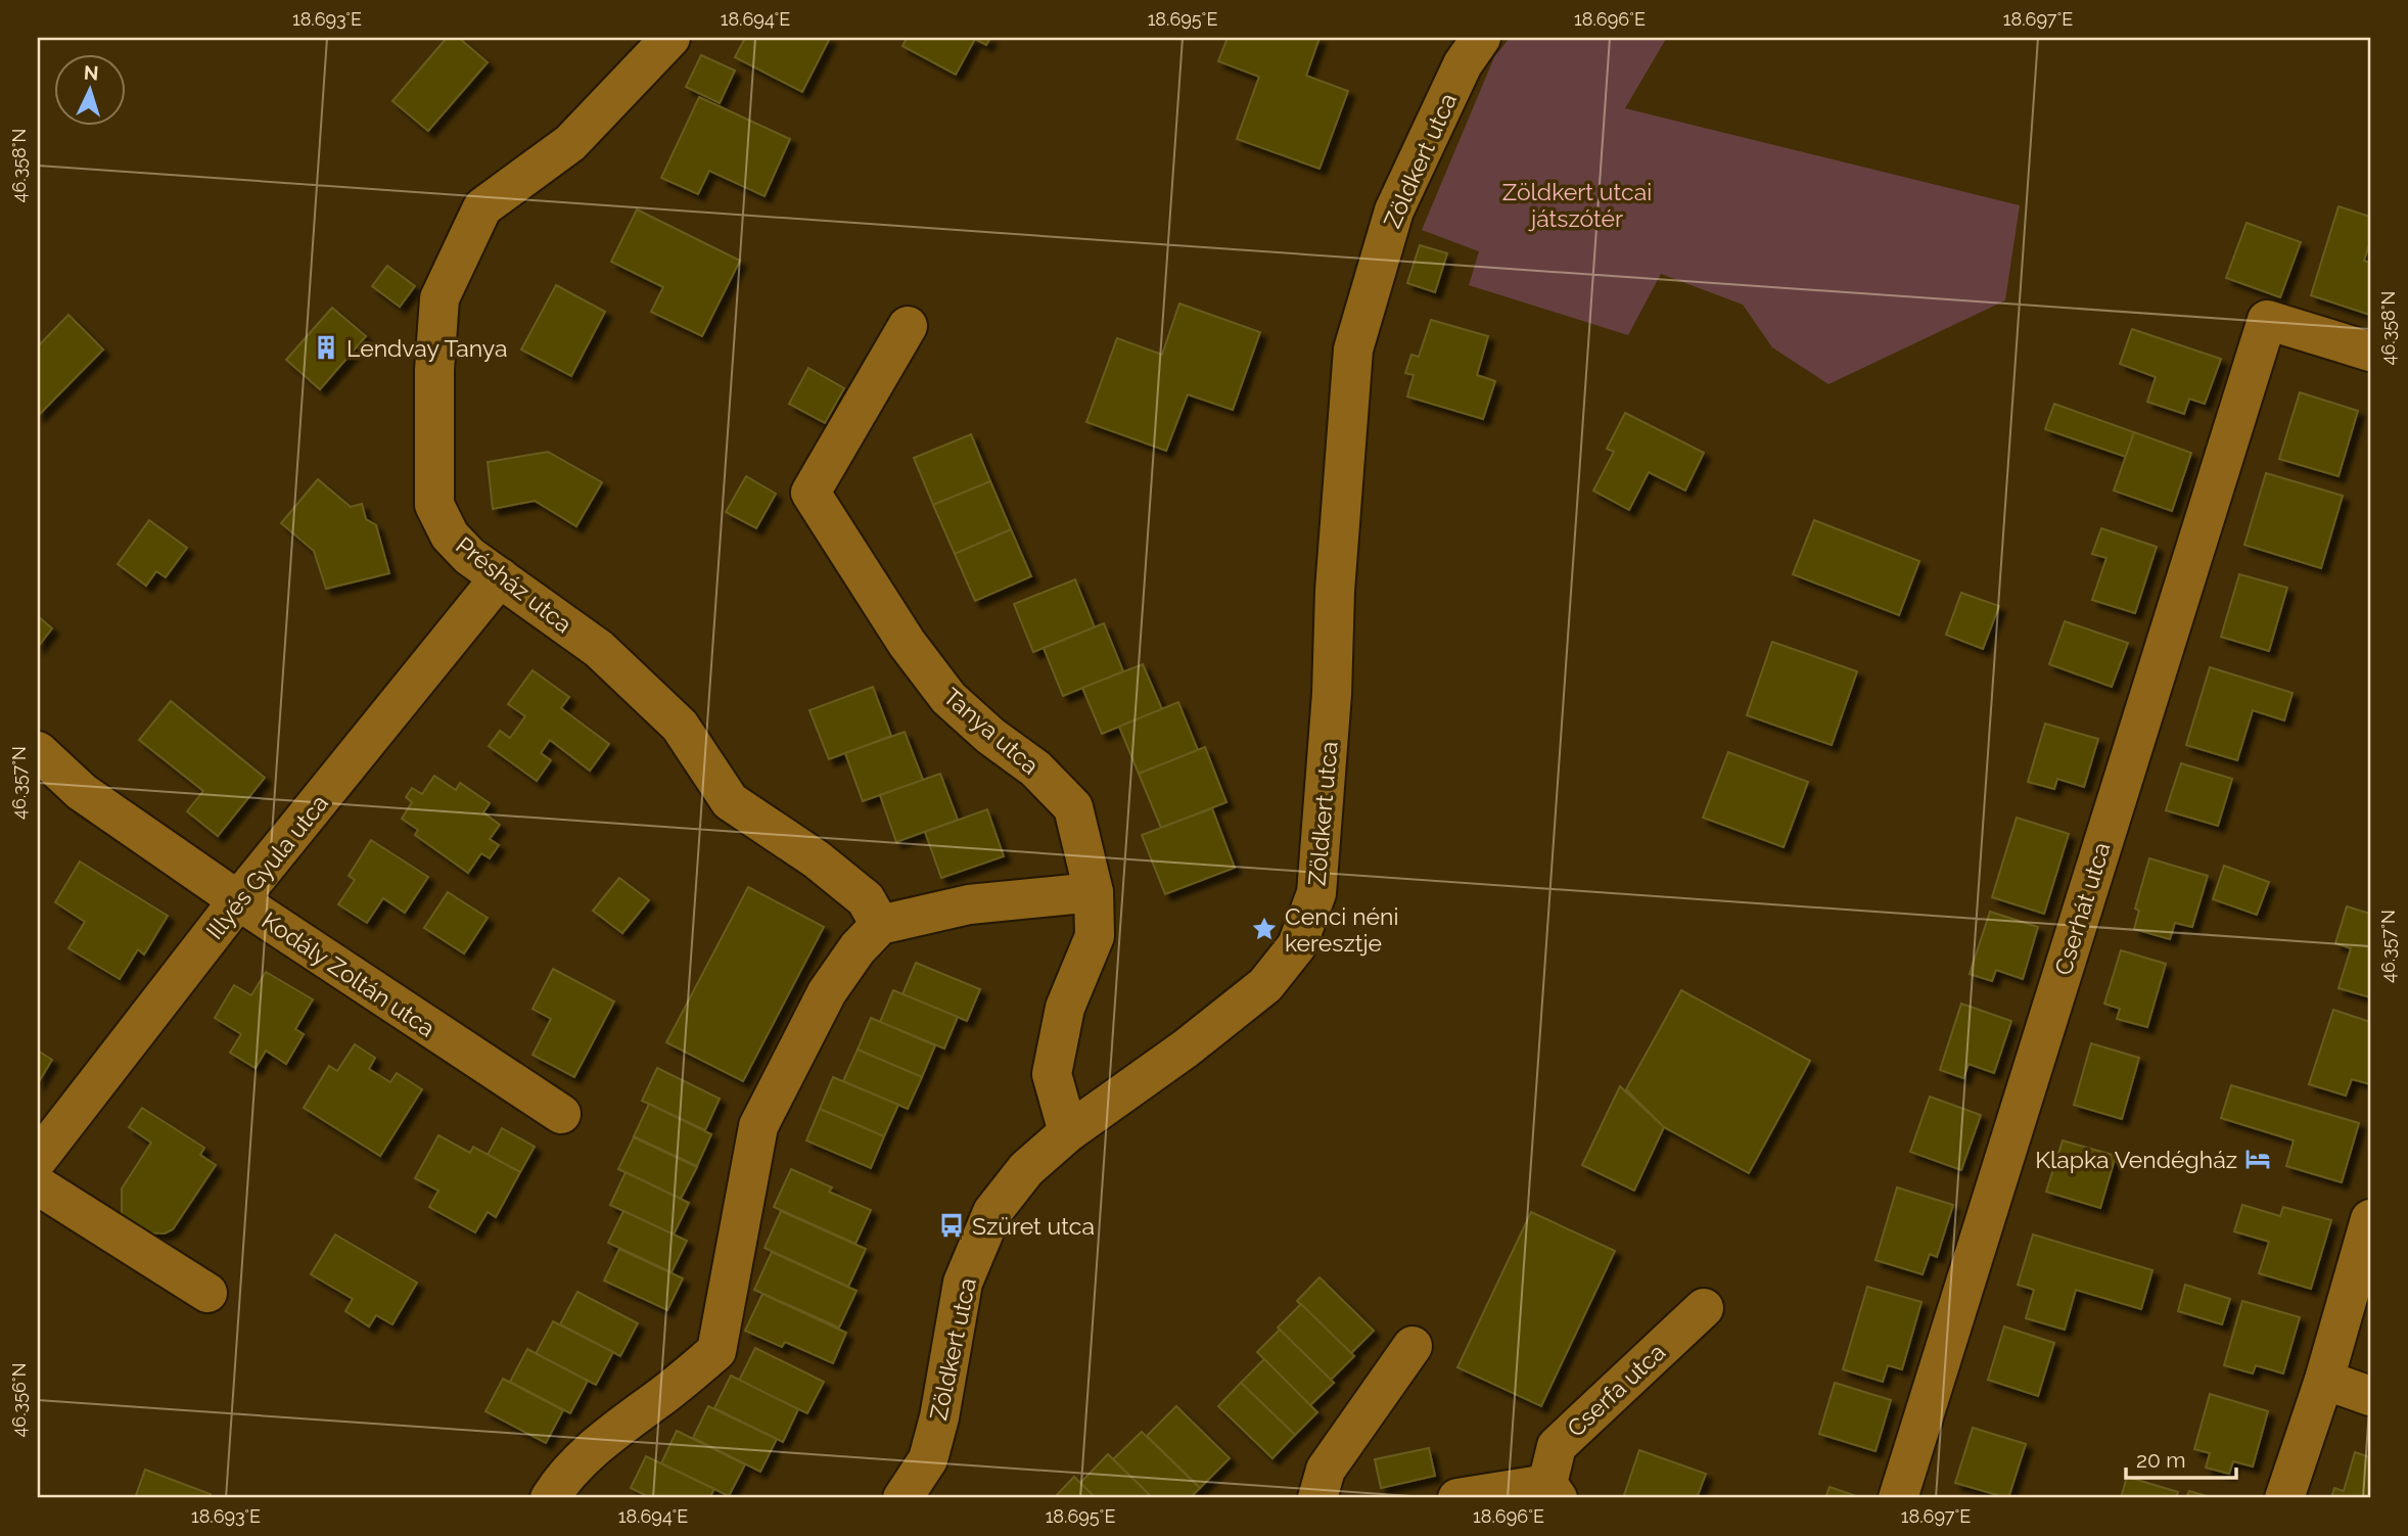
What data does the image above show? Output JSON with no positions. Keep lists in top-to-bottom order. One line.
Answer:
{"streets":{"street":["Zöldkert utca","Présház utca","Tanya utca","Illyés Gyula utca","Cserhát utca","Kodály Zoltán utca","Cserfa utca"]},"crossings":[["Zöldkert utca","Tanya utca"],["Présház utca","Illyés Gyula utca"],["Illyés Gyula utca","Kodály Zoltán utca"]],"parks":["Zöldkert utcai játszótér"],"places":{"building":["Lendvay Tanya"],"place":["Cenci néni keresztje"],"hotel":["Klapka Vendégház"],"bus stop":["Szüret utca"]},"scale_bar":"20 m","north":"top","coordinates":["18.693°E","18.694°E","18.695°E","18.696°E","18.697°E","46.358°N","46.357°N","46.356°N"]}
